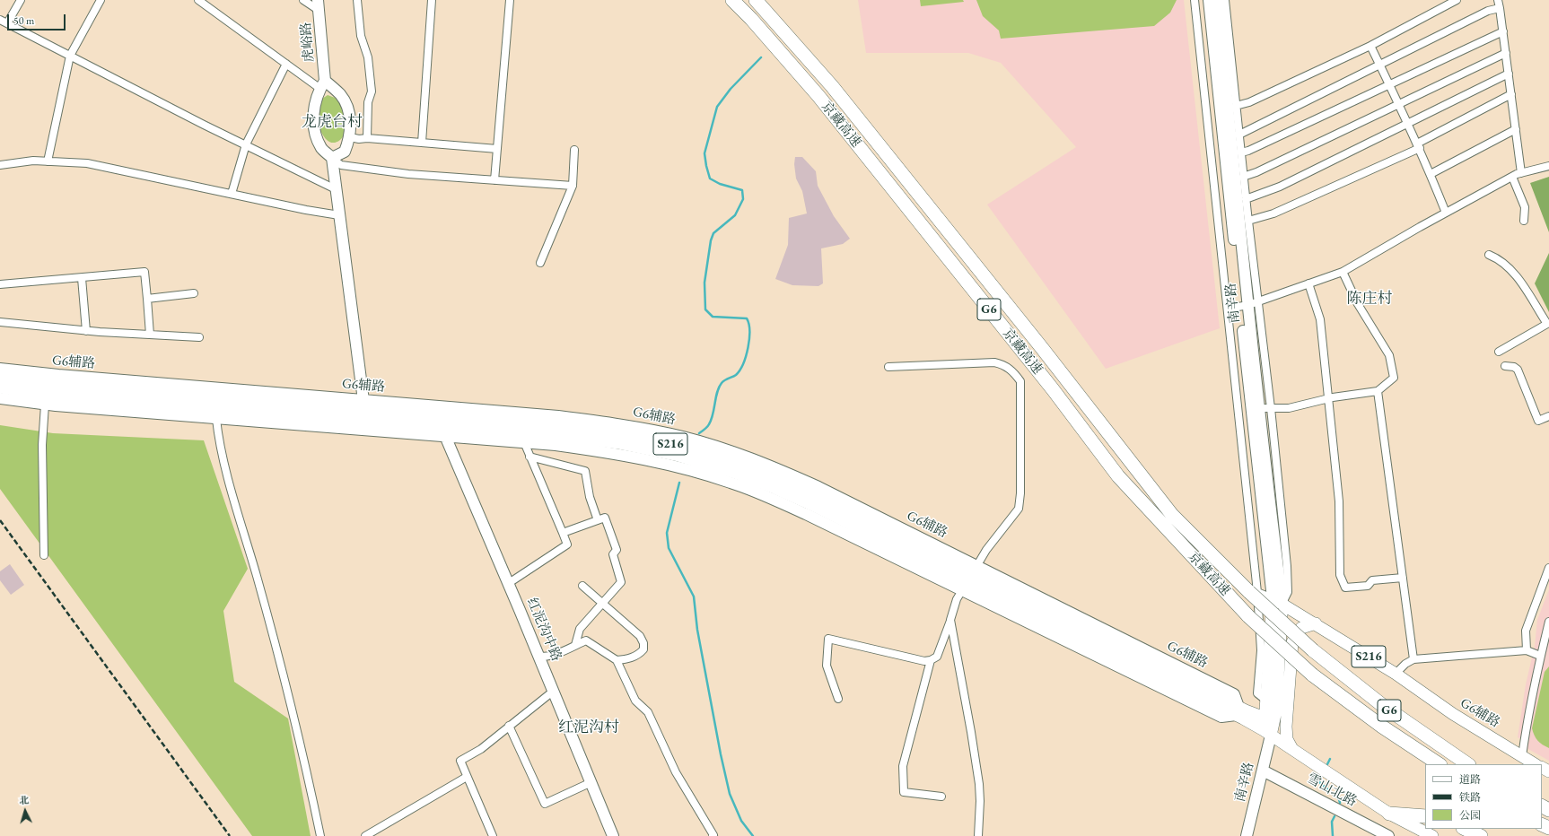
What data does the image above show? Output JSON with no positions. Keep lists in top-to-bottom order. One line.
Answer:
{"streets":{"highway":["京藏高速","G6"],"main road":["G6辅路","S216"],"street":["虎峪路","南辛路","红泥沟中路","雪山北路"]},"crossings":[["南辛路","G6辅路"],["南辛路","雪山北路"],["G6辅路","红泥沟中路"]],"districts":["龙虎台村","陈庄村","红泥沟村"],"legend":["道路","铁路","公园"],"scale_bar":"50 m","north":"top"}
